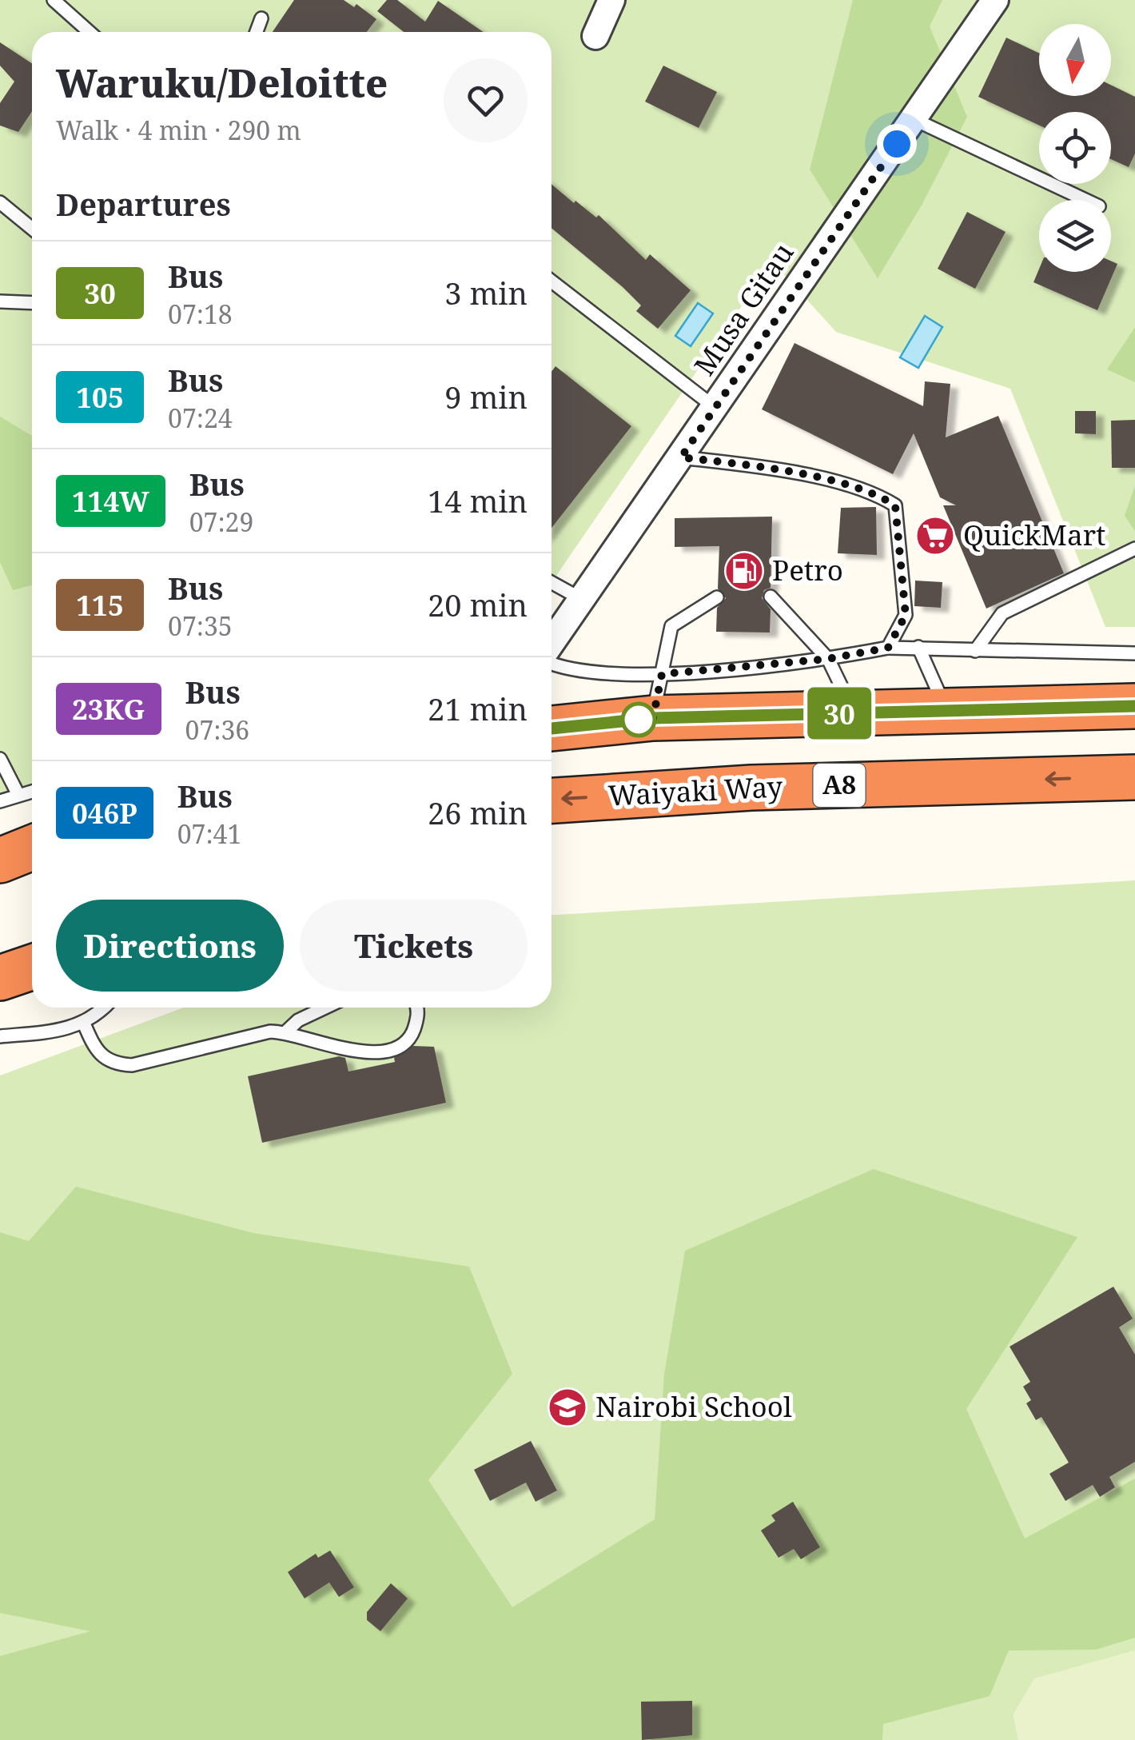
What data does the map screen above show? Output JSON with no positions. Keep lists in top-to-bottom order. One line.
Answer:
{"streets":{"highway":["A8","Waiyaki Way"],"street":["Musa Gitau"]},"places":{"supermarket":["QuickMart"],"fuel station":["Petro"],"school or university":["Nairobi School"]},"lines":["bus line 30"],"north":"bottom","page":{"on_map":"30","heading":[["Waruku/Deloitte","Walk · 4 min · 290 m"],"Departures"],"list":[{"mark":"30","name":"Bus","note":"07:18","value":"3 min"},{"mark":"105","name":"Bus","note":"07:24","value":"9 min"},{"mark":"114W","name":"Bus","note":"07:29","value":"14 min"},{"mark":"115","name":"Bus","note":"07:35","value":"20 min"},{"mark":"23KG","name":"Bus","note":"07:36","value":"21 min"},{"mark":"046P","name":"Bus","note":"07:41","value":"26 min"}],"buttons":["Directions","Tickets"]}}
